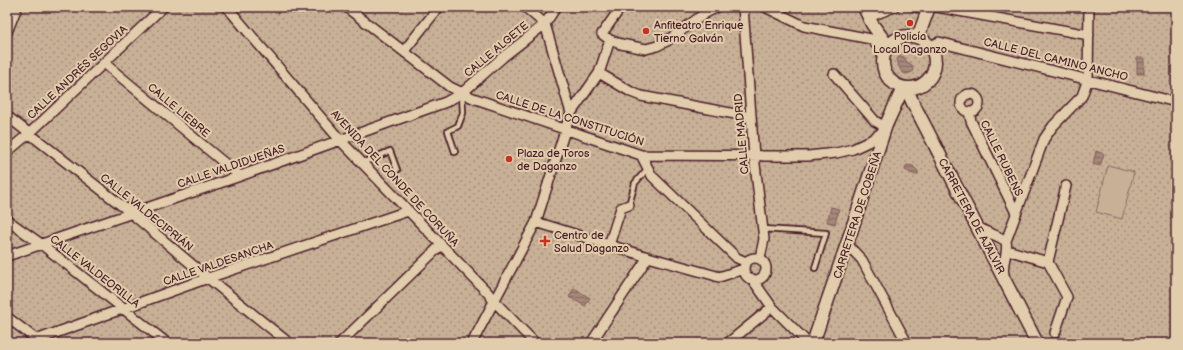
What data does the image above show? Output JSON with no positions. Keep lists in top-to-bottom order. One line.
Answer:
{"streets":{"street":["CALLE ALGETE","CALLE DEL CAMINO ANCHO","CALLE ANDRÉS SEGOVIA","CALLE LIEBRE","CALLE DE LA CONSTITUCIÓN","CALLE MADRID","CALLE RUBENS","CALLE VALDIDUEÑAS","AVENIDA DEL CONDE DE CORUÑA","CALLE VALDECIPRIÁN","CARRETERA DE COBEÑA","CARRETERA DE AJALVIR","CALLE VALDESANCHA","CALLE VALDEORILLA"]},"crossings":[["CALLE ALGETE","CALLE DE LA CONSTITUCIÓN"],["CALLE ALGETE","CALLE VALDIDUEÑAS"],["CALLE DEL CAMINO ANCHO","CARRETERA DE COBEÑA"],["CALLE DEL CAMINO ANCHO","CARRETERA DE AJALVIR"],["CALLE ANDRÉS SEGOVIA","CALLE LIEBRE"],["CALLE ANDRÉS SEGOVIA","CALLE VALDECIPRIÁN"],["CALLE LIEBRE","CALLE VALDIDUEÑAS"],["CALLE DE LA CONSTITUCIÓN","CALLE MADRID"],["CALLE DE LA CONSTITUCIÓN","CALLE VALDIDUEÑAS"],["CALLE DE LA CONSTITUCIÓN","CARRETERA DE COBEÑA"],["CALLE VALDIDUEÑAS","AVENIDA DEL CONDE DE CORUÑA"],["CALLE VALDIDUEÑAS","CALLE VALDECIPRIÁN"],["CALLE VALDIDUEÑAS","CALLE VALDEORILLA"],["AVENIDA DEL CONDE DE CORUÑA","CALLE VALDESANCHA"],["CALLE VALDECIPRIÁN","CALLE VALDESANCHA"],["CARRETERA DE COBEÑA","CARRETERA DE AJALVIR"],["CALLE VALDESANCHA","CALLE VALDEORILLA"]],"places":{"other":["Policía Local Daganzo","Anfiteatro Enrique Tierno Galván","Plaza de Toros de Daganzo"],"health":["Centro de Salud Daganzo"]}}
